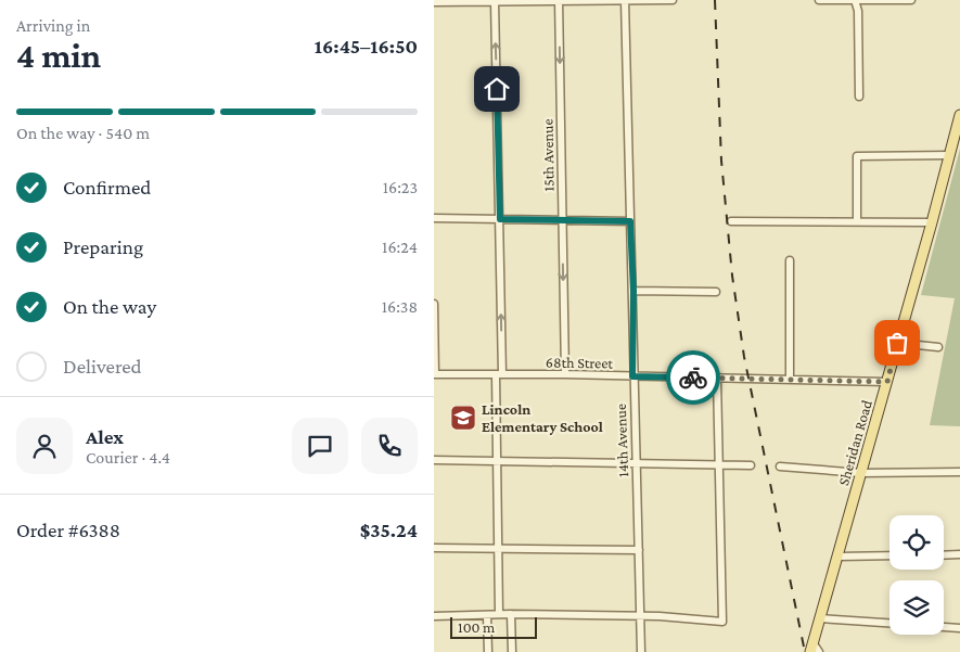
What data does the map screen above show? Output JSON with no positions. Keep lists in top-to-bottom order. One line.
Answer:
{"streets":{"main road":["Sheridan Road"],"street":["15th Avenue","68th Street","14th Avenue"]},"crossings":[["15th Avenue","68th Street"],["68th Street","14th Avenue"],["68th Street","Sheridan Road"]],"one_way":["15th Avenue"],"places":{"school or university":["Lincoln Elementary School"]},"scale_bar":"100 m","page":{"heading":["4 min","Arriving in","16:45–16:50"],"panel":["Alex","Courier · 4.4","Order #6388","$35.24"],"bar":"On the way · 540 m","list":[["Confirmed","16:23"],["Preparing","16:24"],["On the way","16:38"],"Delivered"],"scale":"100 m"}}
